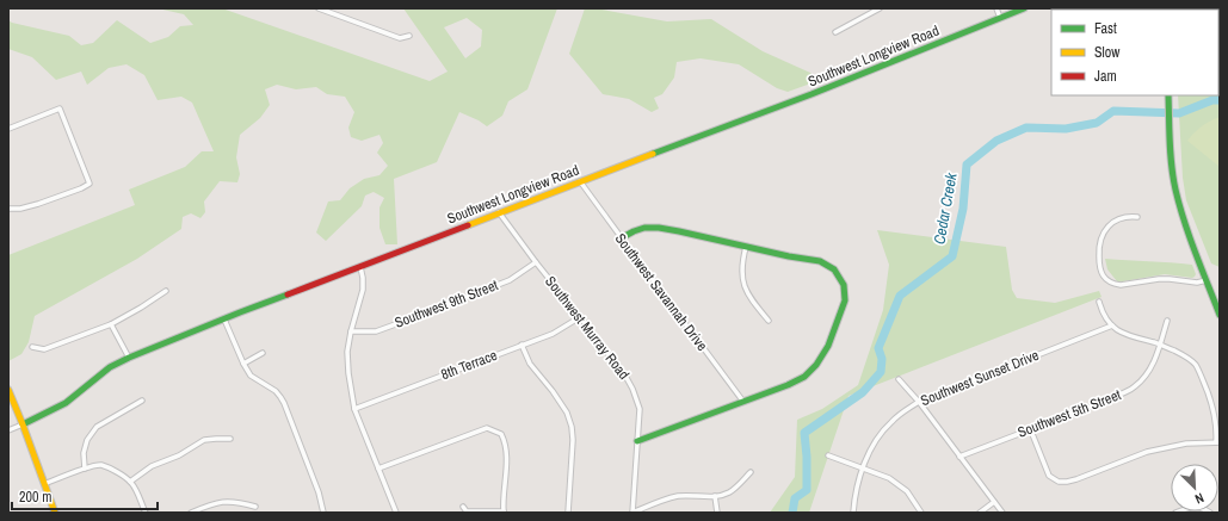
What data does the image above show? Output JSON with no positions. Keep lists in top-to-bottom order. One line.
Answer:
{"streets":{"street":["Southwest Longview Road","Southwest Savannah Drive","Southwest 9th Street","Southwest Murray Road","8th Terrace","Southwest Sunset Drive","Southwest 5th Street"]},"crossings":[["Southwest Longview Road","Southwest Savannah Drive"],["Southwest Longview Road","Southwest Murray Road"],["Southwest 9th Street","Southwest Murray Road"],["Southwest Murray Road","8th Terrace"]],"water":["Cedar Creek"],"legend":["Fast","Slow","Jam"],"scale_bar":"200 m","north":"bottom right"}
